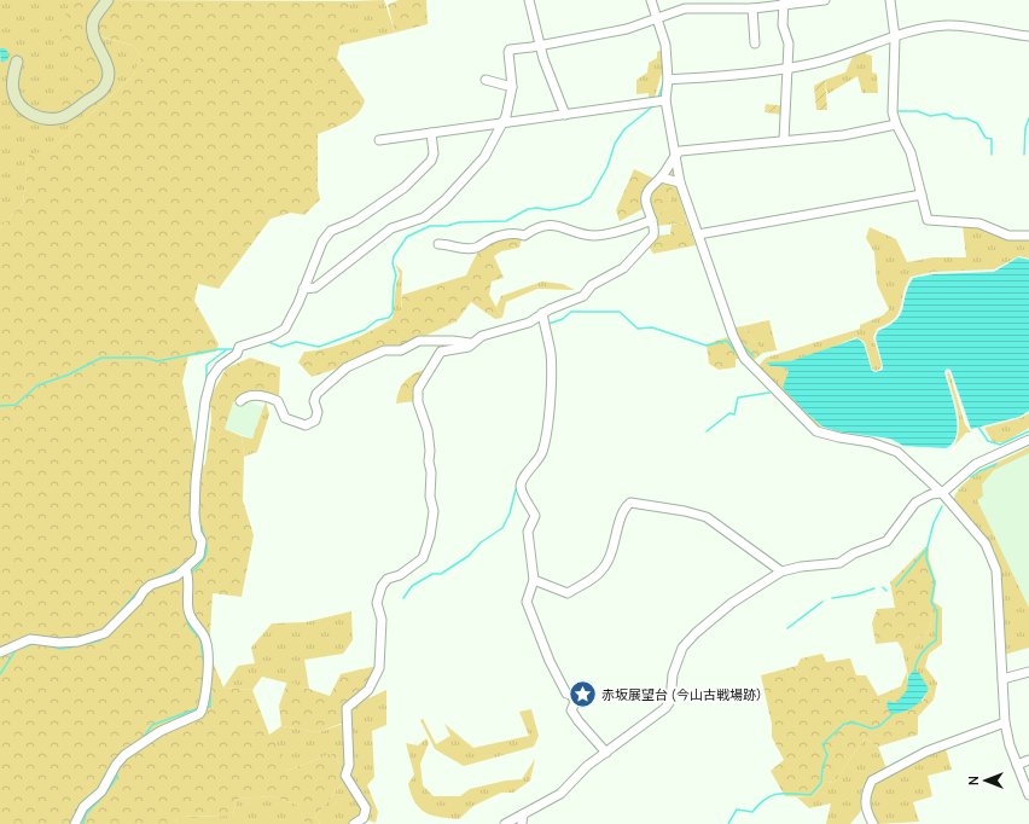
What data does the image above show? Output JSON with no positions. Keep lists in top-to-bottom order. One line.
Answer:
{"places":{"place":["赤坂展望台 (今山古戦場跡）"]},"north":"left"}
